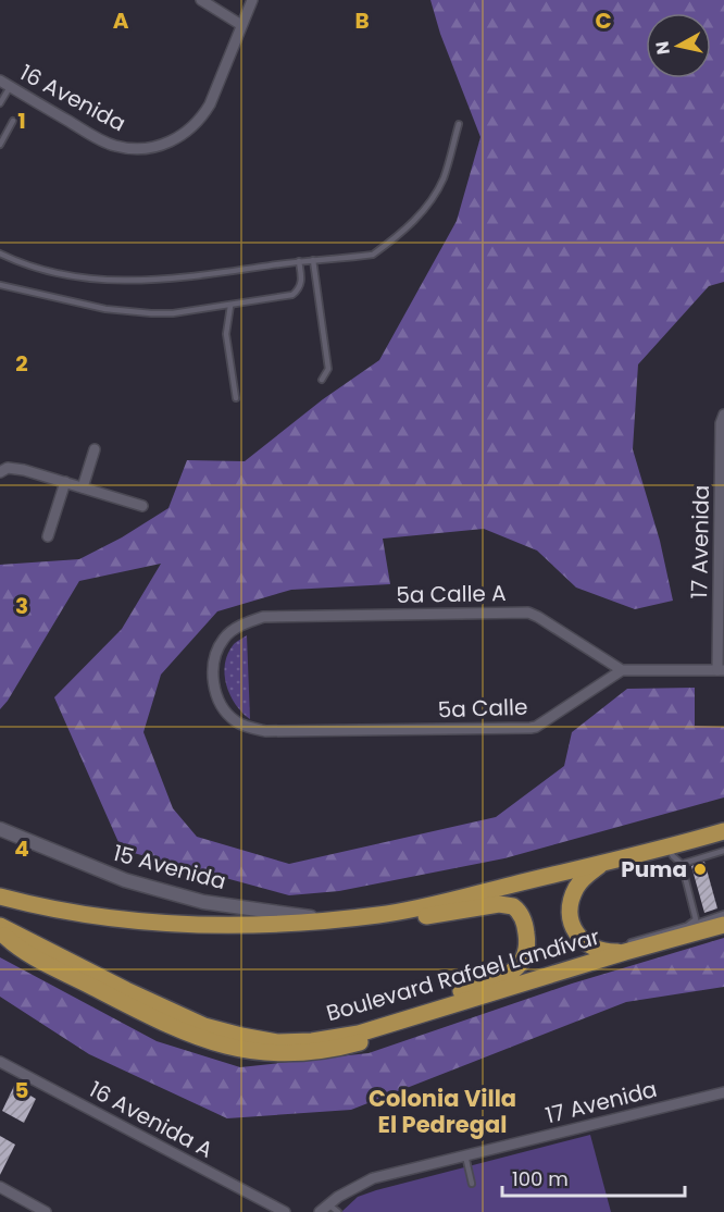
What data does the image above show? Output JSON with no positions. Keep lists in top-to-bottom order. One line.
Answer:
{"streets":{"main road":["Boulevard Rafael Landívar"],"street":["16 Avenida","17 Avenida","5a Calle A","5a Calle","15 Avenida","16 Avenida A"]},"crossings":[["5a Calle A","5a Calle"]],"districts":["Colonia Villa El Pedregal"],"places":["Puma"],"scale_bar":"100 m","north":"left","grid":{"columns":["A","B","C"],"rows":["1","2","3","4","5"]}}
